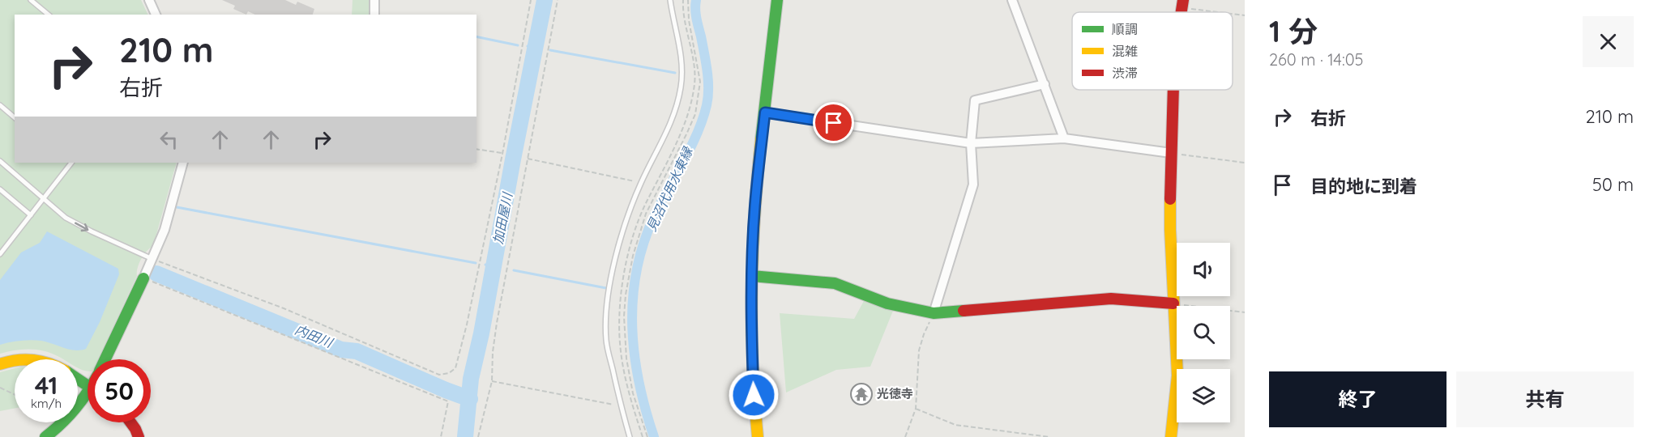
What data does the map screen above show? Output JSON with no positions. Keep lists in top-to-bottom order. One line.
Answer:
{"water":["見沼代用水東縁","加田屋川","内田川"],"places":{"temple":["光徳寺"]},"legend":["順調","混雑","渋滞"],"page":{"heading":["1 分","260 m · 14:05"],"turn":["210 m","右折"],"list":[{"name":"右折","value":"210 m"},{"name":"目的地に到着","value":"50 m"}],"speed":"41 km/h","limit":"50","buttons":["終了","共有"]}}
